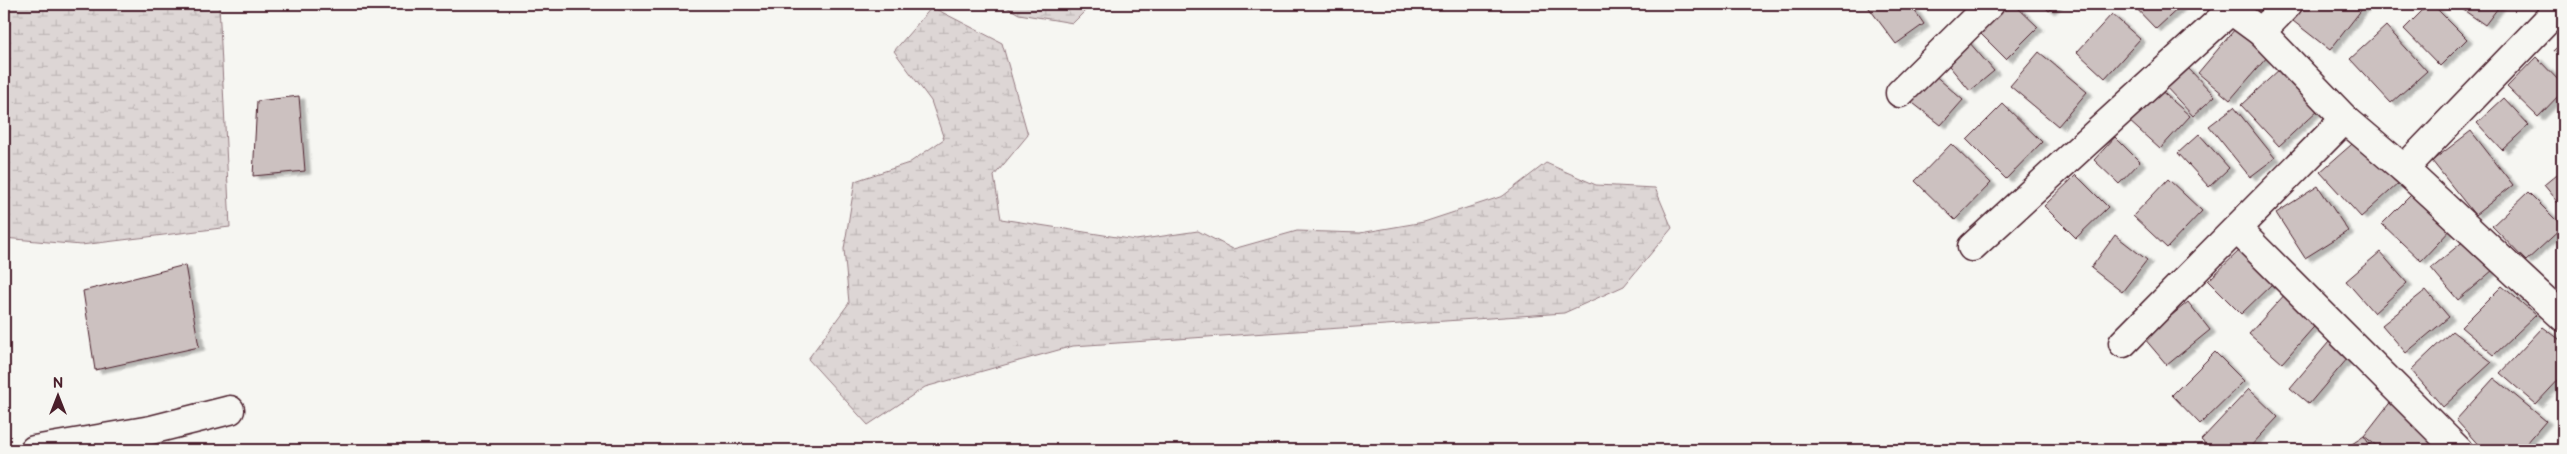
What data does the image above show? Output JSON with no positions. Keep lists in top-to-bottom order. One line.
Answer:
{"north":"top"}
